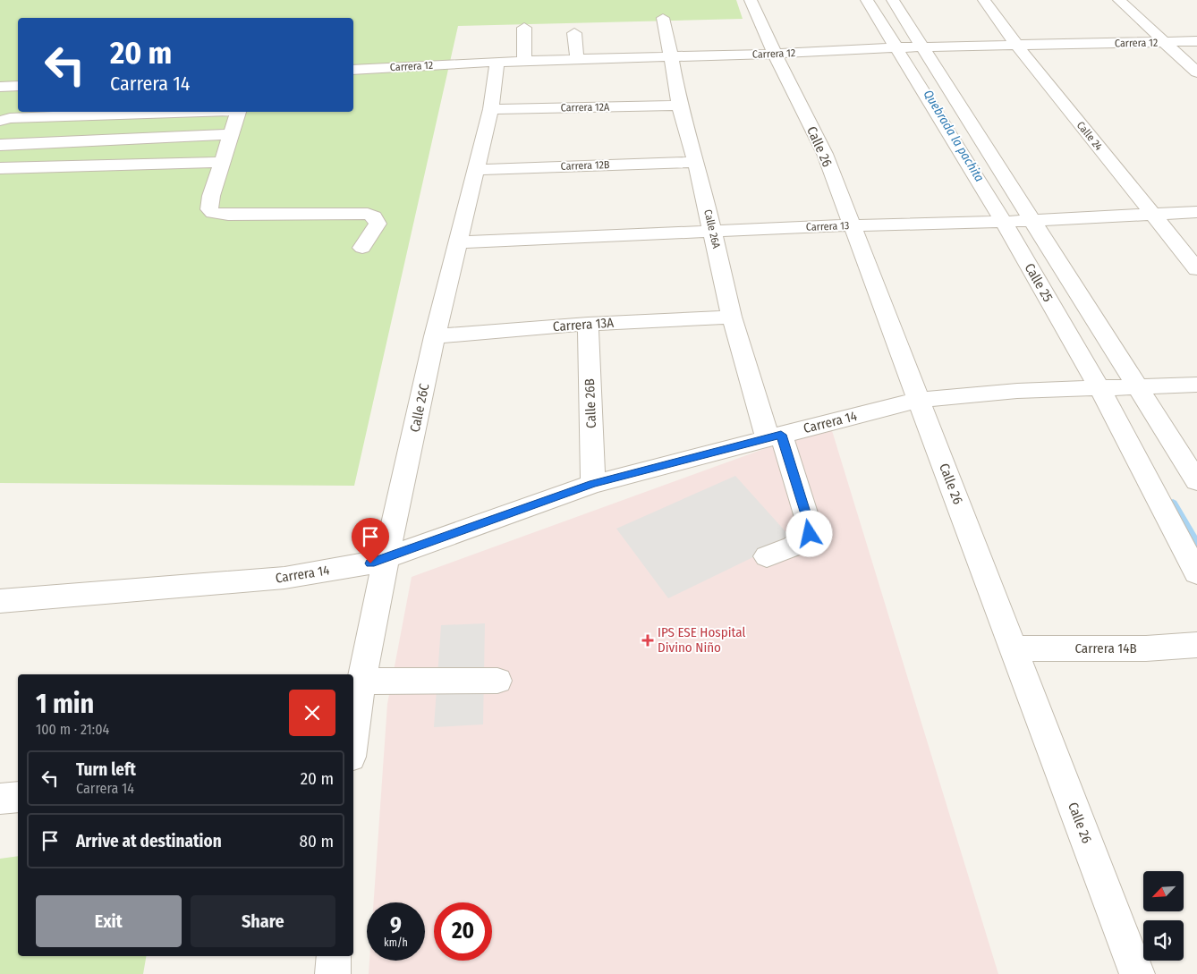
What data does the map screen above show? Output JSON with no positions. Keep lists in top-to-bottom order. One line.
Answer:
{"streets":{"street":["Carrera 12","Carrera 12A","Calle 24","Calle 26","Carrera 12B","Carrera 13","Calle 26A","Calle 25","Carrera 13A","Calle 26B","Calle 26C","Carrera 14","Carrera 14B"]},"crossings":[["Carrera 12","Calle 24"],["Carrera 12","Calle 26"],["Carrera 12","Calle 26A"],["Carrera 12","Calle 25"],["Carrera 12","Calle 26C"],["Carrera 12A","Calle 26A"],["Carrera 12A","Calle 26C"],["Calle 24","Carrera 13"],["Calle 26","Carrera 13"],["Calle 26","Carrera 14"],["Calle 26","Carrera 14B"],["Carrera 12B","Calle 26A"],["Carrera 12B","Calle 26C"],["Carrera 13","Calle 26A"],["Carrera 13","Calle 25"],["Carrera 13","Calle 26C"],["Calle 26A","Carrera 13A"],["Calle 26A","Carrera 14"],["Calle 25","Carrera 14"],["Carrera 13A","Calle 26B"],["Carrera 13A","Calle 26C"],["Calle 26B","Carrera 14"],["Calle 26C","Carrera 14"]],"water":["Quebrada la pachita"],"places":{"health":["IPS ESE Hospital Divino Niño"]},"north":"bottom left","page":{"turn":["20 m","Carrera 14"],"heading":["1 min","100 m · 21:04"],"list":[{"name":"Turn left","note":"Carrera 14","value":"20 m"},{"name":"Arrive at destination","value":"80 m"}],"buttons":["Exit","Share"],"speed":"9 km/h","limit":"20"}}
